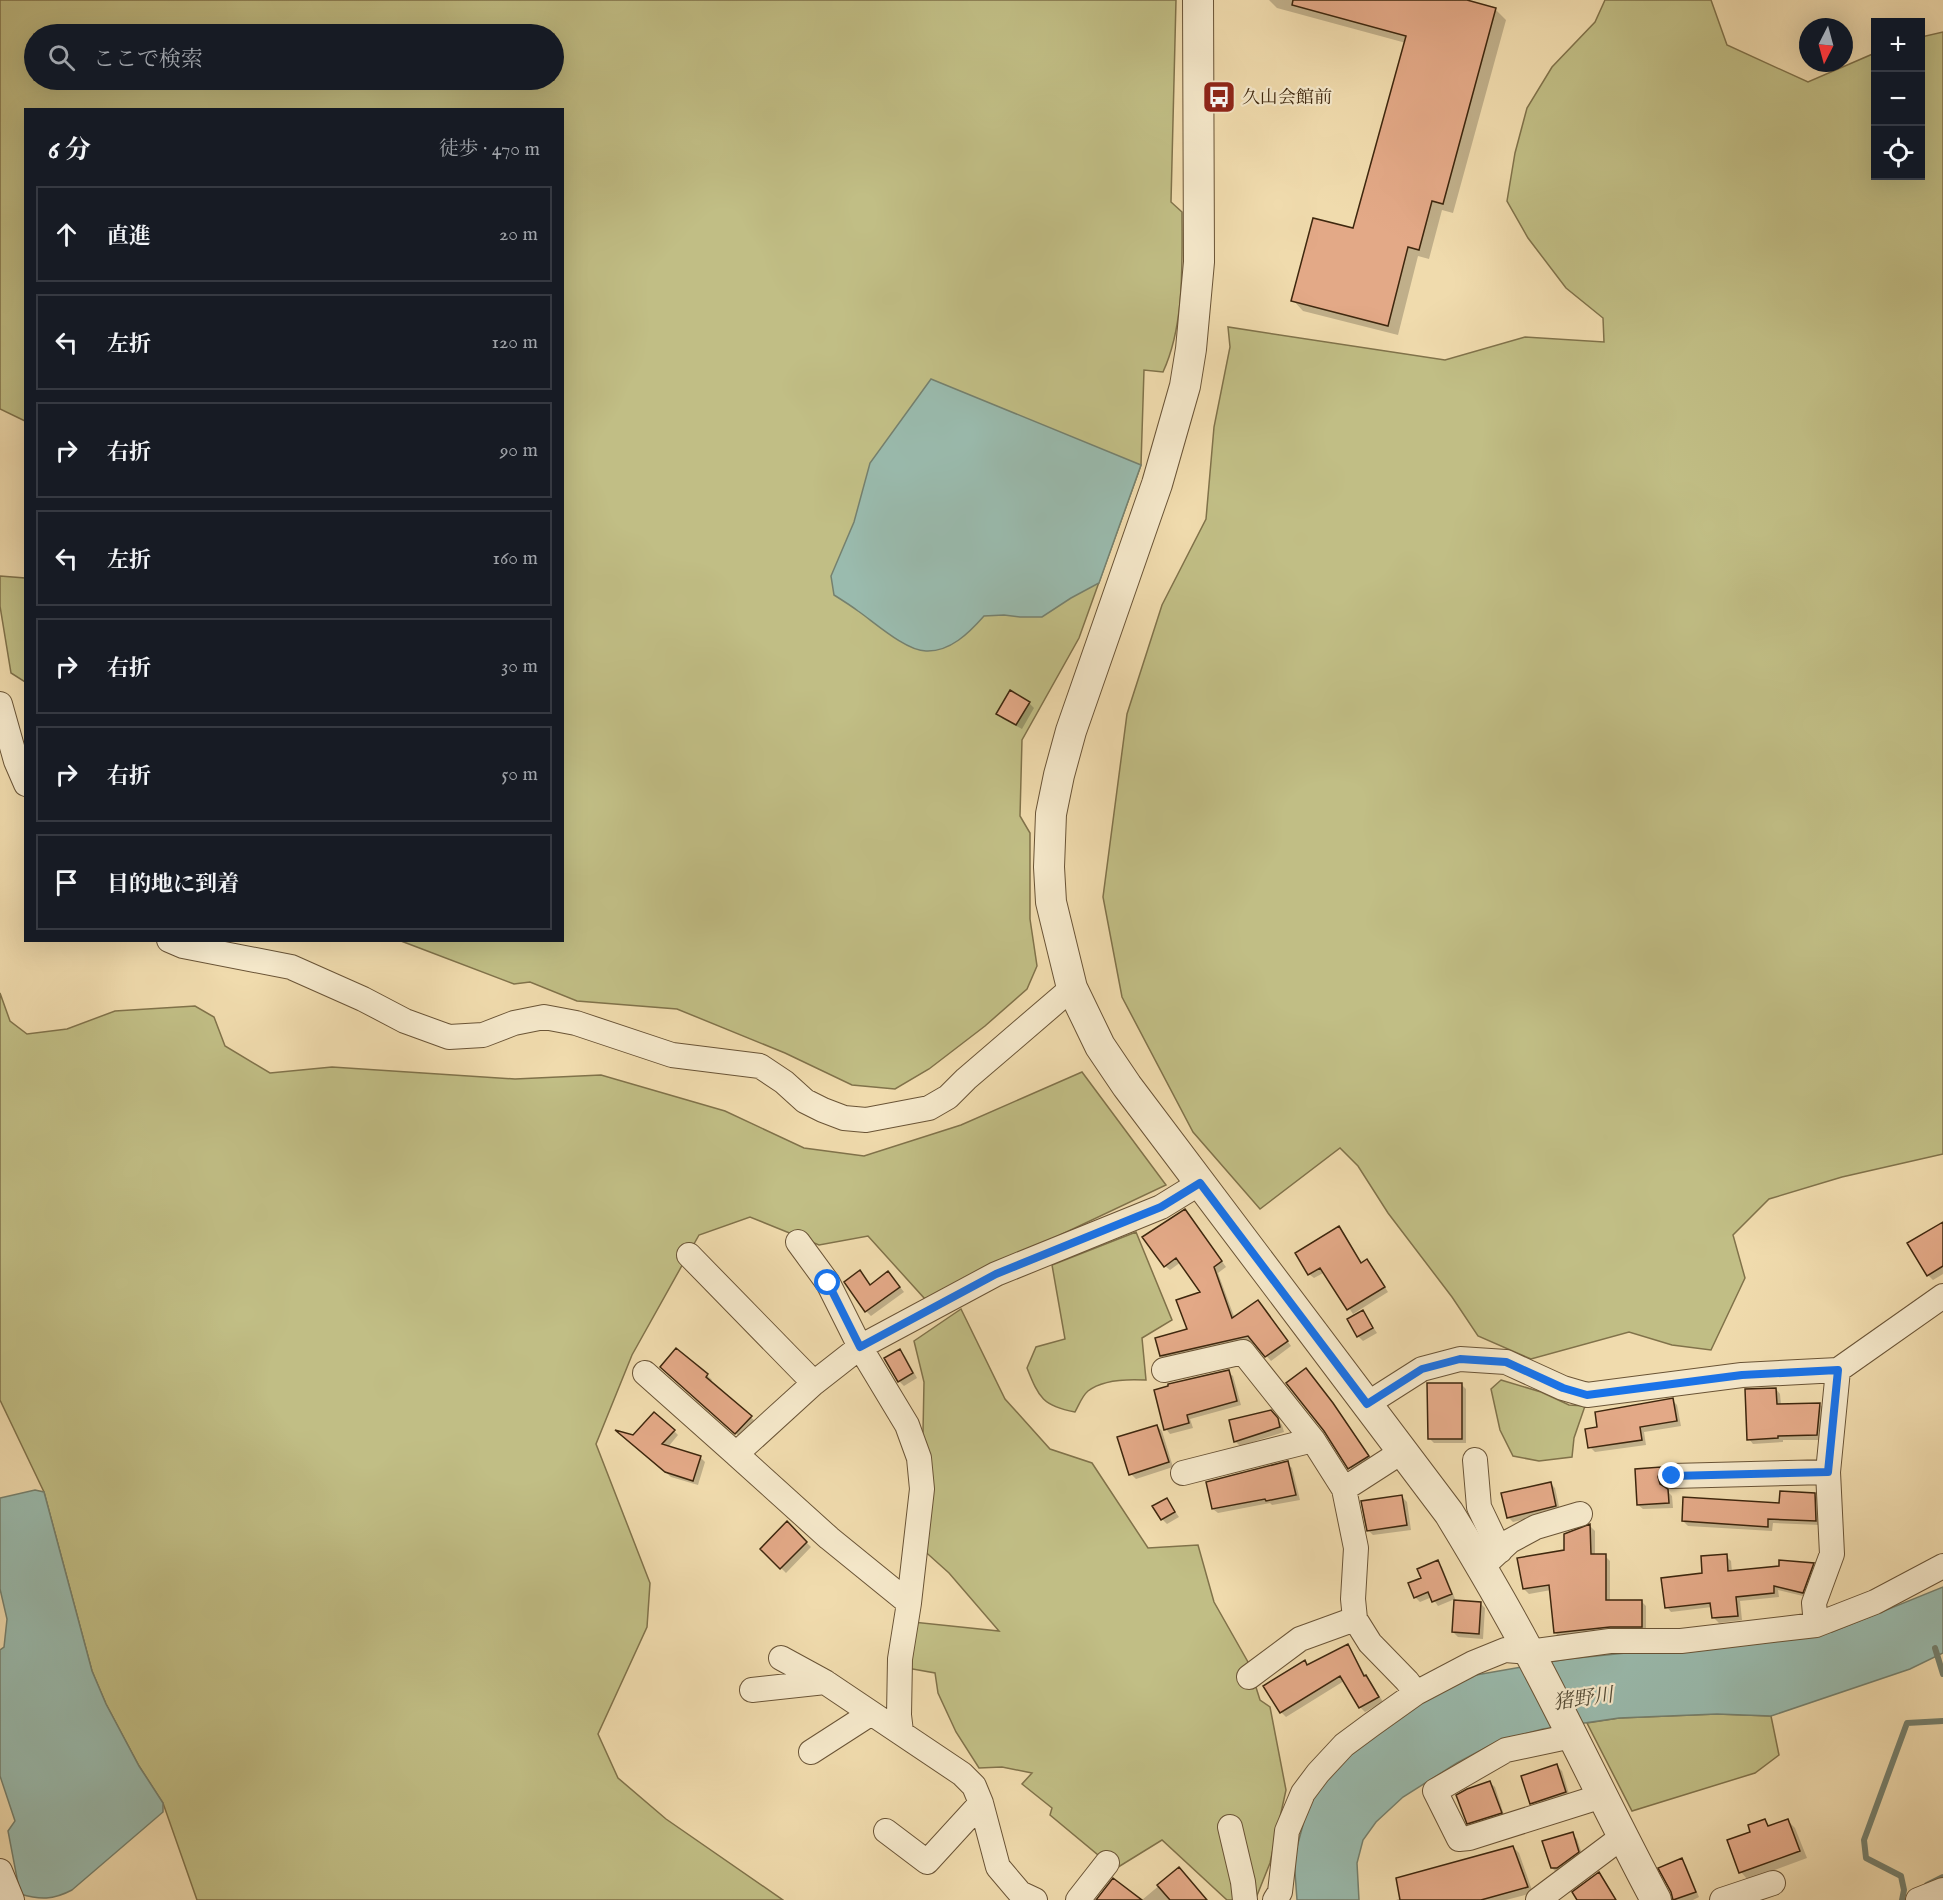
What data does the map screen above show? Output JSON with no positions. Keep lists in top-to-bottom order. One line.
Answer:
{"water":["猪野川"],"places":{"bus stop":["久山会館前"]},"north":"bottom","page":{"map_buttons":["+","−"],"search":"ここで検索","heading":["6 分","徒歩 · 470 m"],"list":[["直進","20 m"],["左折","120 m"],["右折","90 m"],["左折","160 m"],["右折","30 m"],["右折","50 m"],"目的地に到着"]}}
